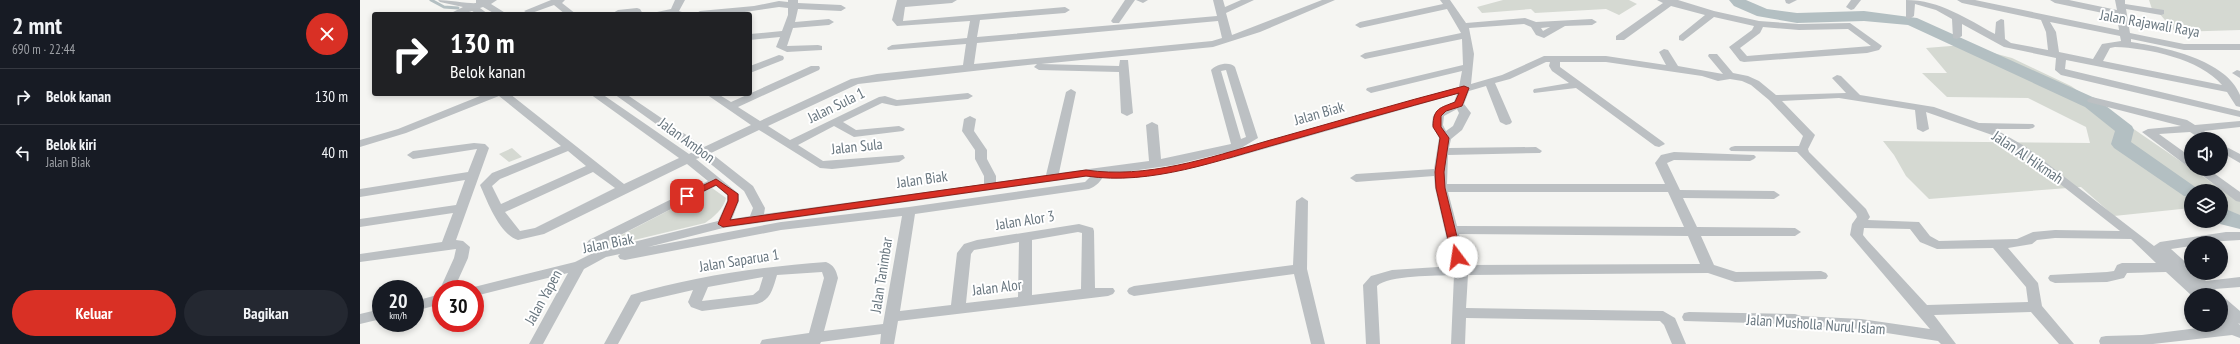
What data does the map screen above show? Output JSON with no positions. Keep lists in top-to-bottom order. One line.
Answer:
{"streets":{"street":["Jalan Rajawali Raya","Jalan Sula 1","Jalan Biak","Jalan Ambon","Jalan Sula","Jalan Al Hikmah","Jalan Alor 3","Jalan Saparua 1","Jalan Tanimbar","Jalan Alor","Jalan Yapen","Jalan Musholla Nurul Islam"]},"crossings":[["Jalan Sula 1","Jalan Sula"],["Jalan Biak","Jalan Ambon"],["Jalan Biak","Jalan Tanimbar"],["Jalan Biak","Jalan Yapen"],["Jalan Alor 3","Jalan Alor"],["Jalan Saparua 1","Jalan Alor"],["Jalan Tanimbar","Jalan Alor"]],"page":{"heading":["2 mnt","690 m · 22:44"],"turn":["130 m","Belok kanan"],"list":[{"name":"Belok kanan","value":"130 m"},{"name":"Belok kiri","note":"Jalan Biak","value":"40 m"}],"map_buttons":["+","−"],"speed":"20 km/h","limit":"30","buttons":["Keluar","Bagikan"]}}
